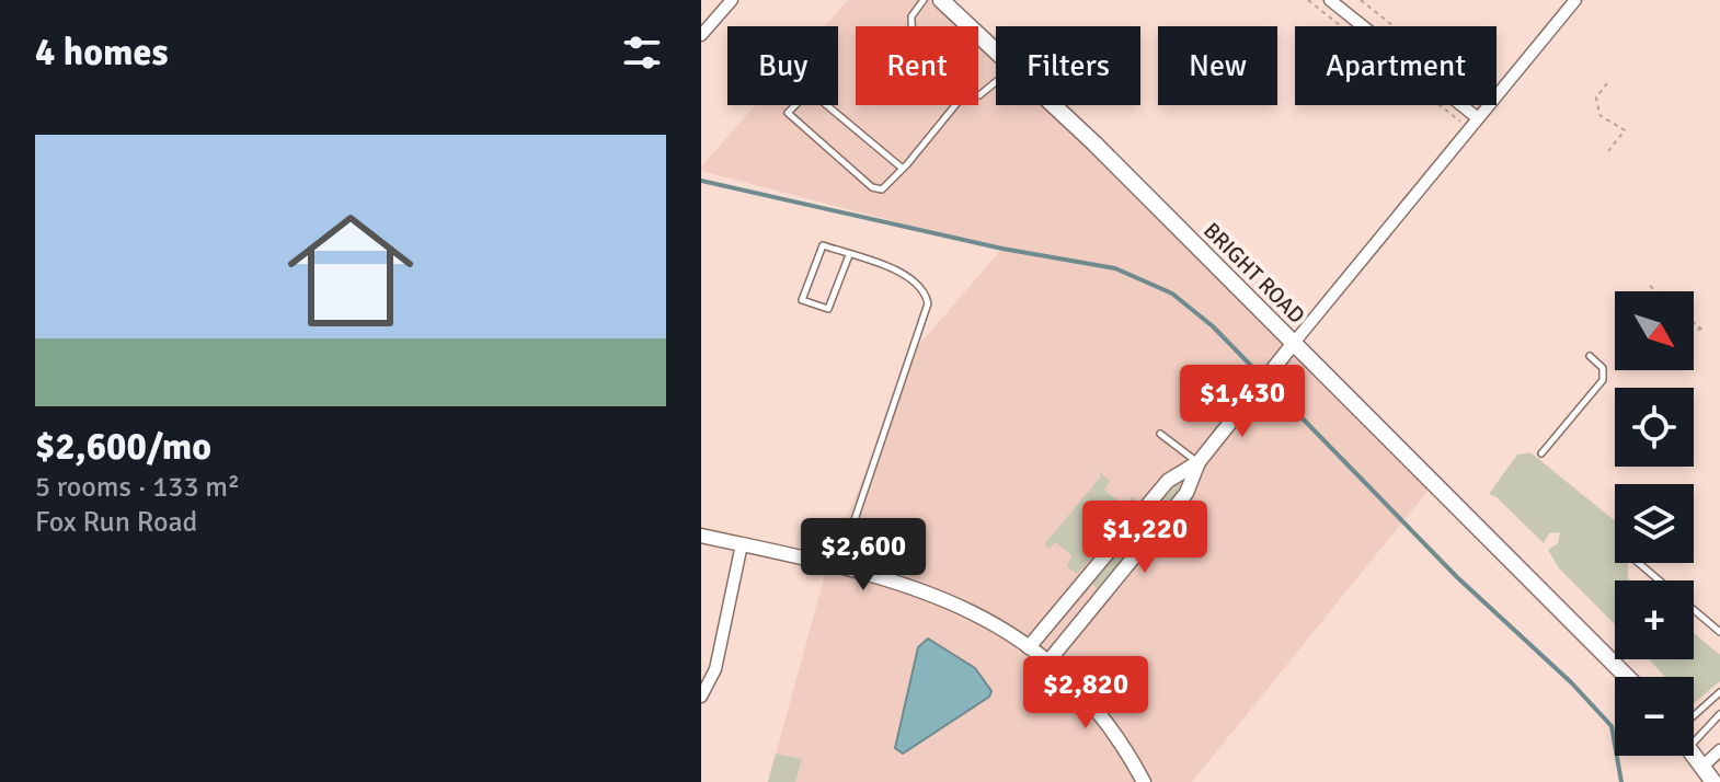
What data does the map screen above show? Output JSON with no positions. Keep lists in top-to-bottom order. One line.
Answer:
{"streets":{"main road":["BRIGHT ROAD"]},"north":"bottom right","page":{"heading":"4 homes","chip":["Buy","Rent","Filters","New","Apartment"],"list":[{"name":"$2,600/mo","note":"5 rooms · 133 m² · Fox Run Road"}],"map_buttons":["+","−"],"price":["$1,430","$1,220","$2,600","$2,820"]}}
